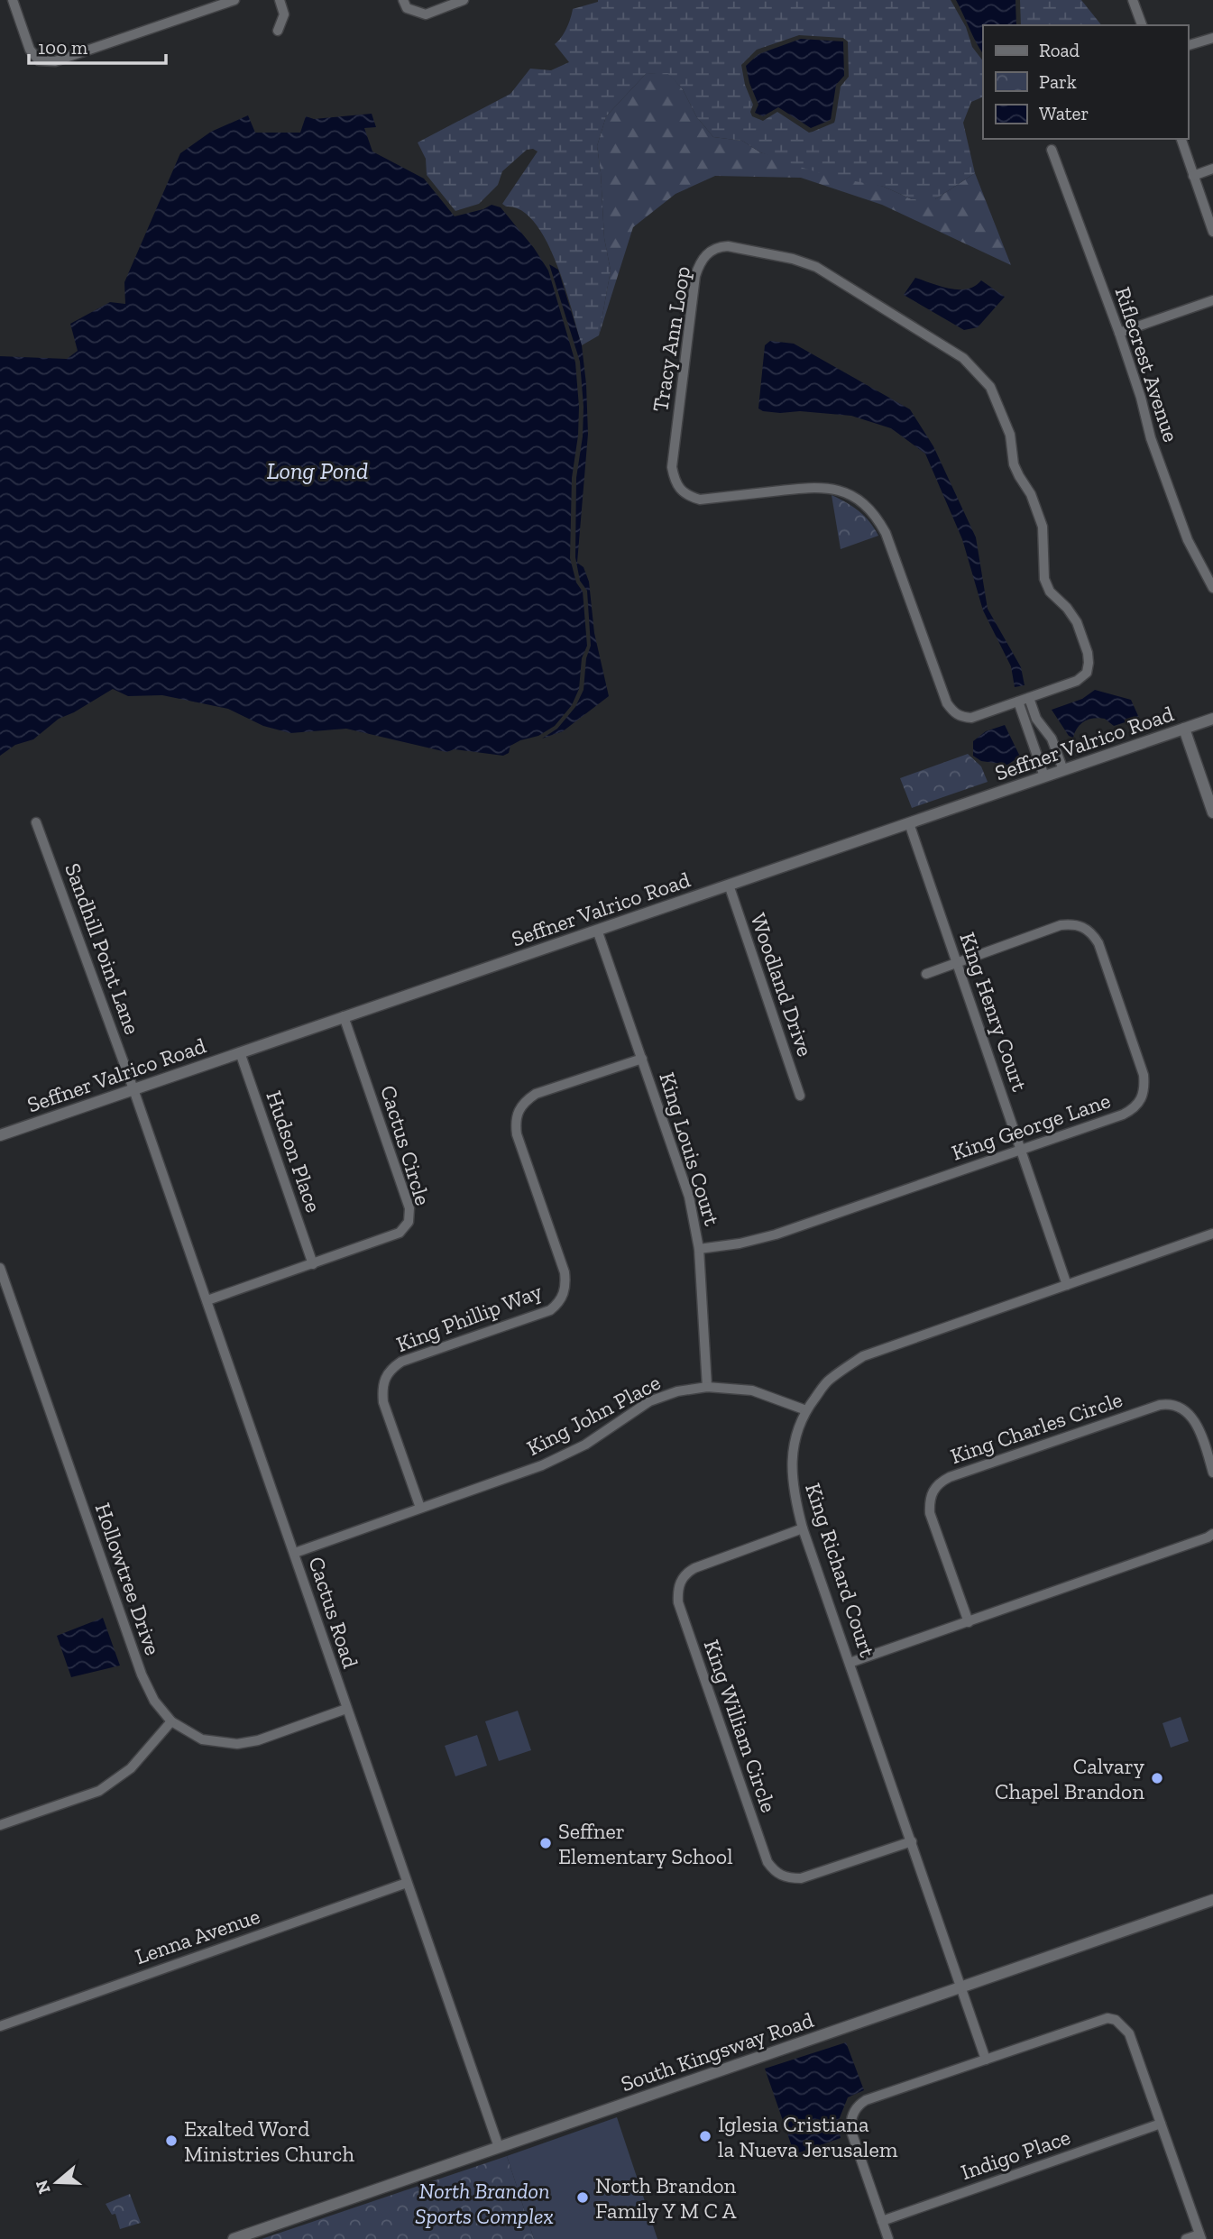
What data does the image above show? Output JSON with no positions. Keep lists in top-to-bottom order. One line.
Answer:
{"streets":{"street":["Tracy Ann Loop","Riflecrest Avenue","Seffner Valrico Road","Sandhill Point Lane","Woodland Drive","King Henry Court","King George Lane","Cactus Circle","King Louis Court","Hudson Place","King Phillip Way","King John Place","King Charles Circle","King Richard Court","Hollowtree Drive","Cactus Road","King William Circle","Lenna Avenue","South Kingsway Road","Indigo Place"]},"crossings":[["Seffner Valrico Road","Sandhill Point Lane"],["Seffner Valrico Road","Woodland Drive"],["Seffner Valrico Road","King Henry Court"],["Seffner Valrico Road","Cactus Circle"],["Seffner Valrico Road","King Louis Court"],["Seffner Valrico Road","Hudson Place"],["Seffner Valrico Road","Cactus Road"],["Sandhill Point Lane","Cactus Road"],["King Henry Court","King George Lane"],["King Henry Court","King Richard Court"],["King George Lane","King Louis Court"],["Cactus Circle","Hudson Place"],["Cactus Circle","Cactus Road"],["King Louis Court","King Phillip Way"],["King Louis Court","King John Place"],["King Phillip Way","King John Place"],["King John Place","King Richard Court"],["King John Place","Cactus Road"],["King Richard Court","King William Circle"],["King Richard Court","South Kingsway Road"],["Hollowtree Drive","Cactus Road"],["Cactus Road","Lenna Avenue"],["Cactus Road","South Kingsway Road"]],"water":["Long Pond"],"parks":["North Brandon Sports Complex"],"places":["Calvary Chapel Brandon","Seffner Elementary School","Iglesia Cristiana la Nueva Jerusalem","Exalted Word Ministries Church","North Brandon Family Y M C A"],"legend":["Road","Park","Water"],"scale_bar":"100 m","north":"left"}
